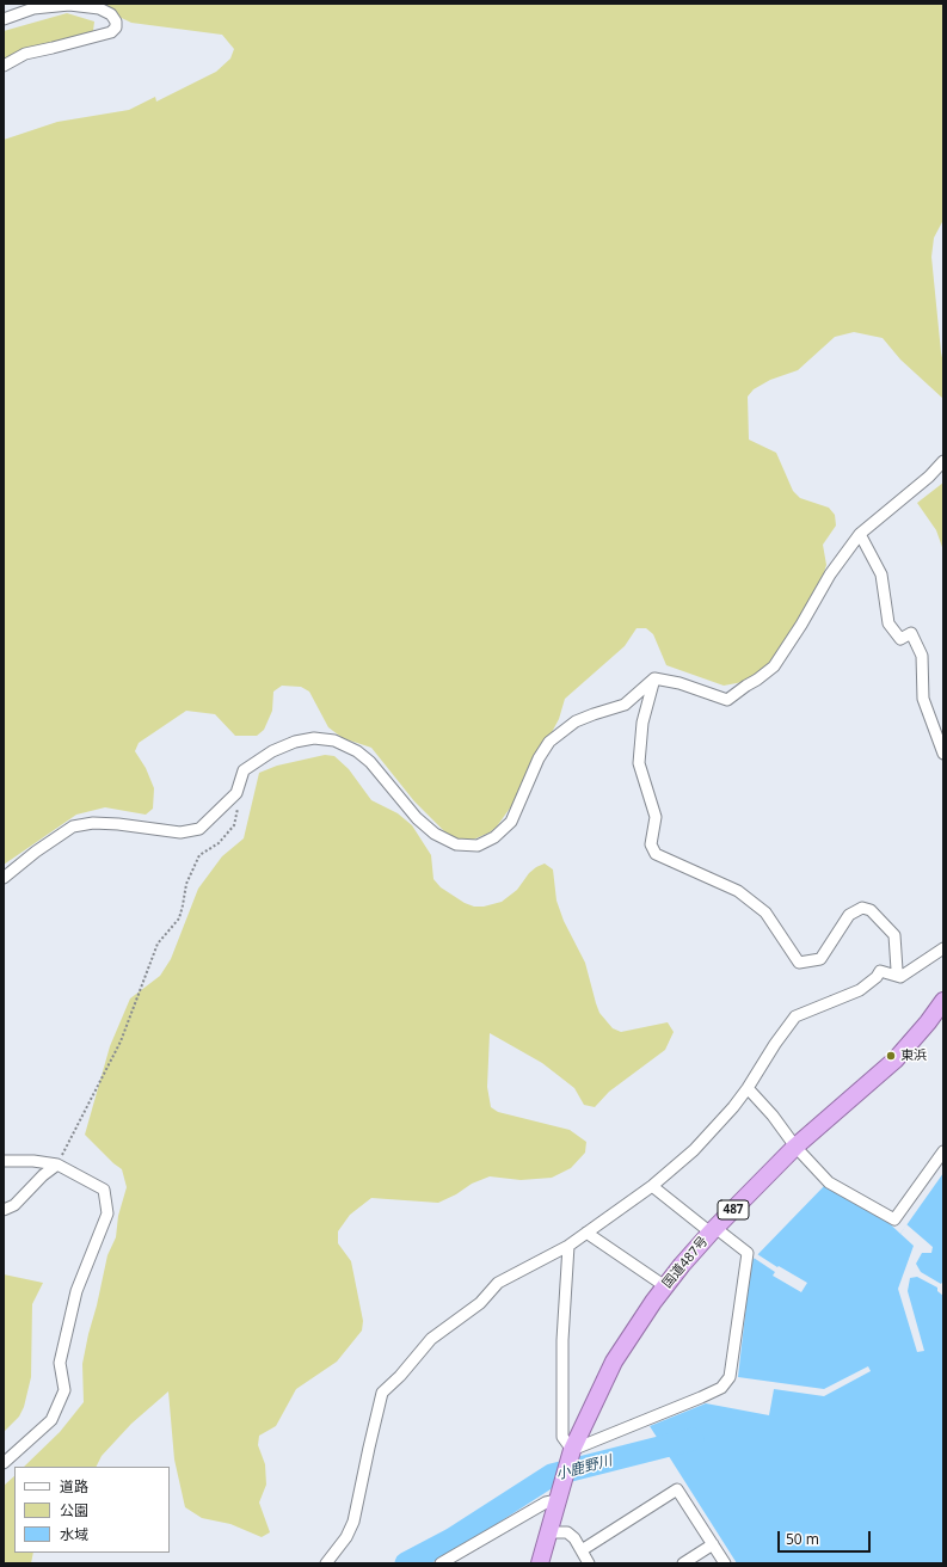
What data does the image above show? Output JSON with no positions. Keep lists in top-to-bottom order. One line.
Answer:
{"streets":{"highway":["487","国道487号"]},"water":["小鹿野川"],"places":["東浜"],"legend":["道路","公園","水域"],"scale_bar":"50 m"}
